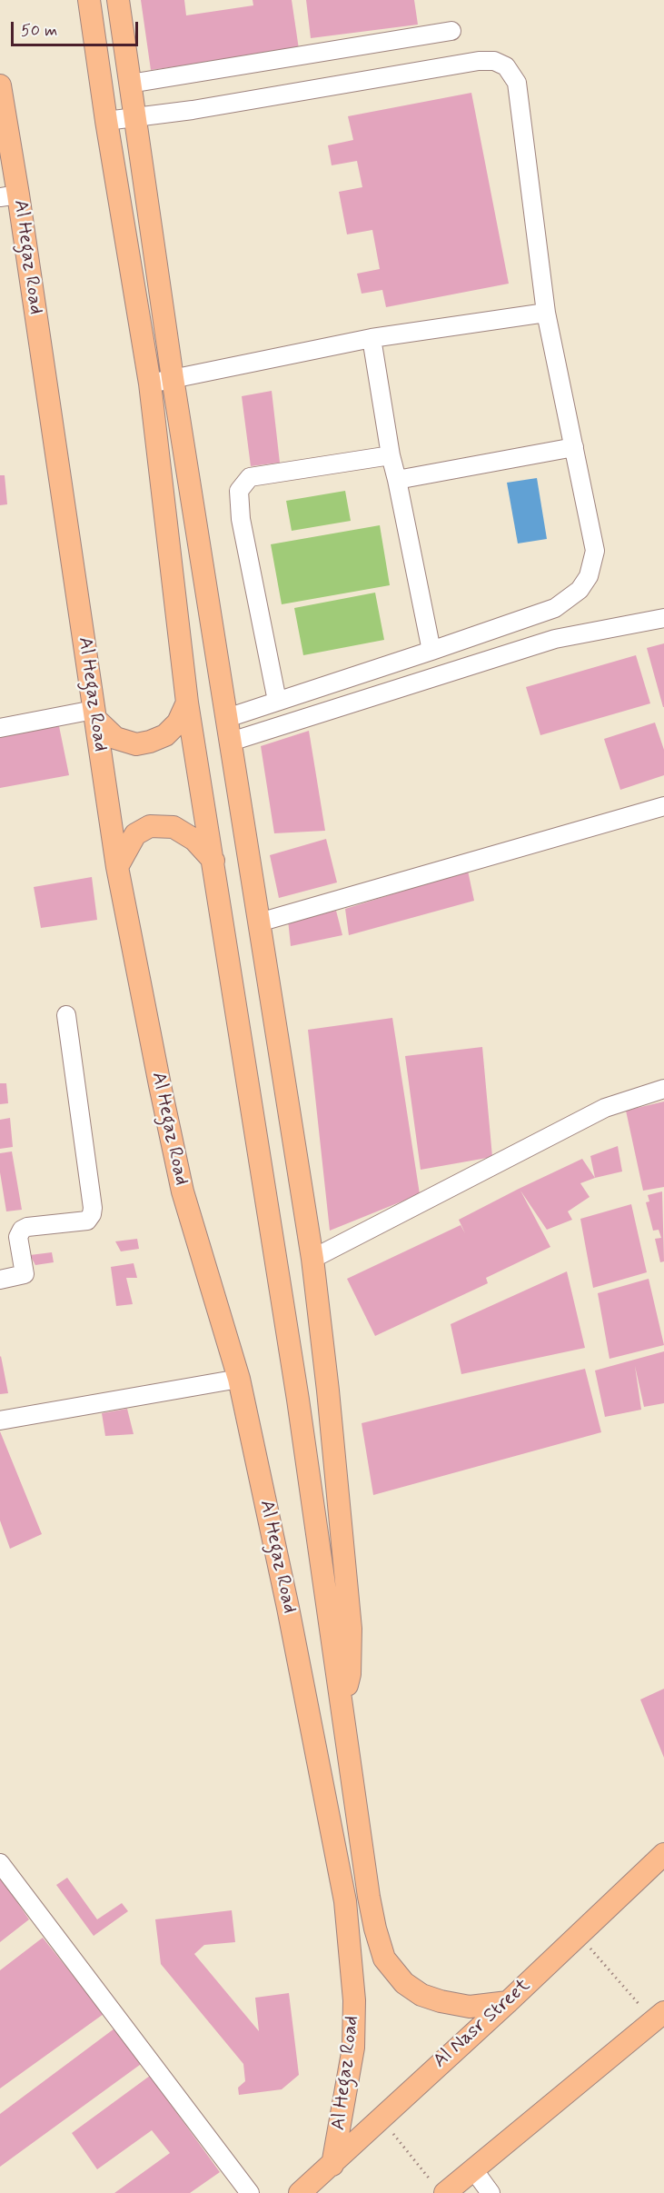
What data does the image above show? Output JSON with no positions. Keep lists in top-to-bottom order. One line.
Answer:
{"streets":{"main road":["Al Hegaz Road","Al Nasr Street"]},"crossings":[["Al Hegaz Road","Al Nasr Street"]],"scale_bar":"50 m"}
